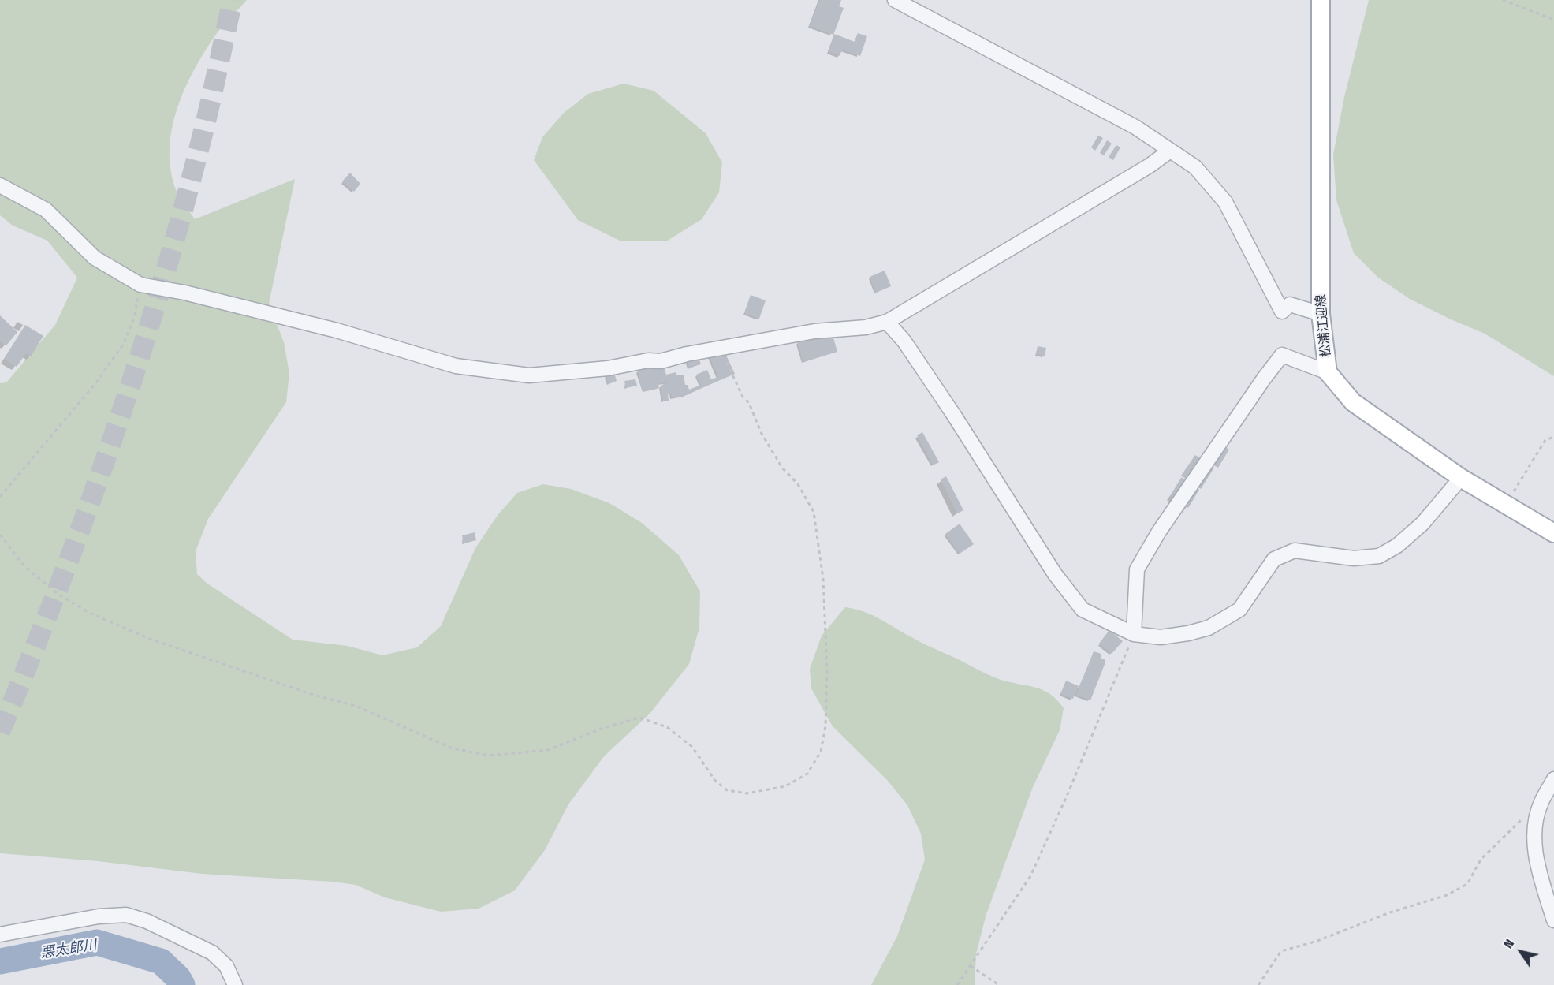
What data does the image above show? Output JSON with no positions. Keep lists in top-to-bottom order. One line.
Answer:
{"streets":{"main road":["松浦江迎線"]},"water":["悪太郎川"],"north":"top left"}
